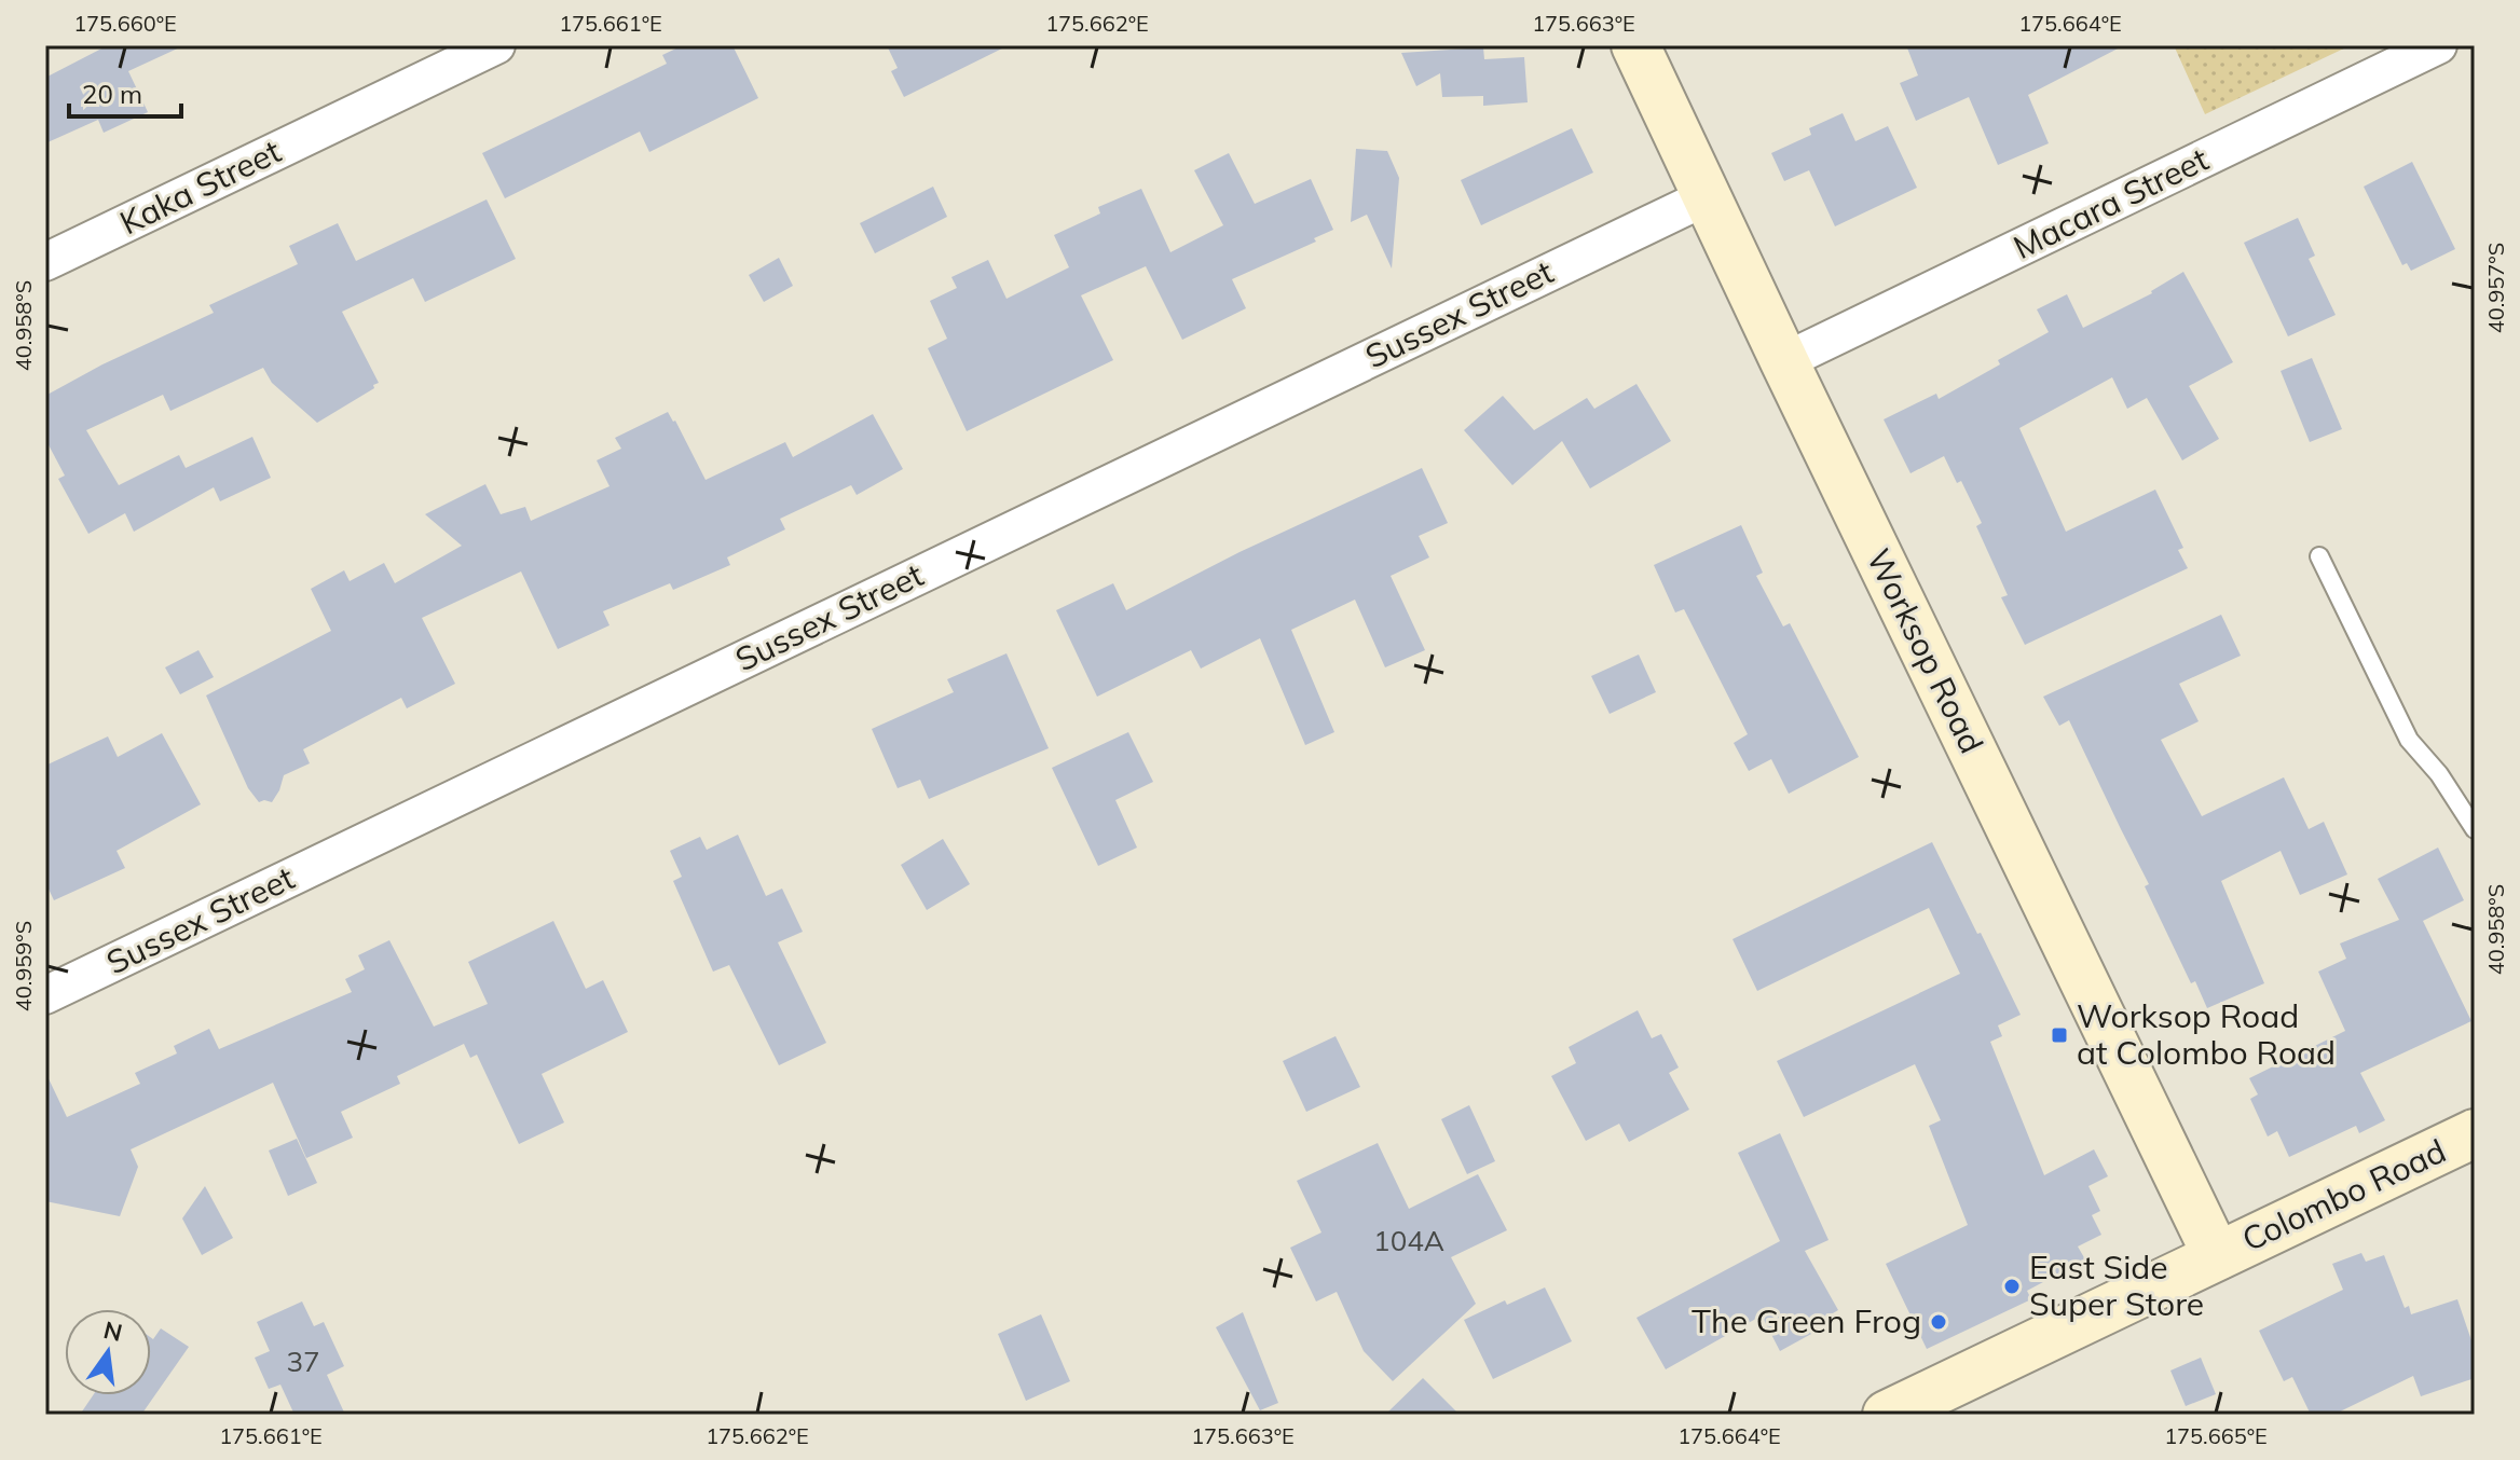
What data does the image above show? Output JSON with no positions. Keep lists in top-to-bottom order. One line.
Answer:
{"streets":{"street":["Kaka Street","Macara Street","Sussex Street","Worksop Road","Colombo Road"]},"crossings":[["Macara Street","Worksop Road"],["Sussex Street","Worksop Road"],["Worksop Road","Colombo Road"]],"places":{"transit":["Worksop Road at Colombo Road"],"other":["East Side Super Store","The Green Frog"]},"house_numbers":["104A","37"],"scale_bar":"20 m","north":"top","coordinates":["175.660°E","175.661°E","175.662°E","175.663°E","175.664°E","40.957°S","40.958°S","40.959°S","175.665°E"]}
